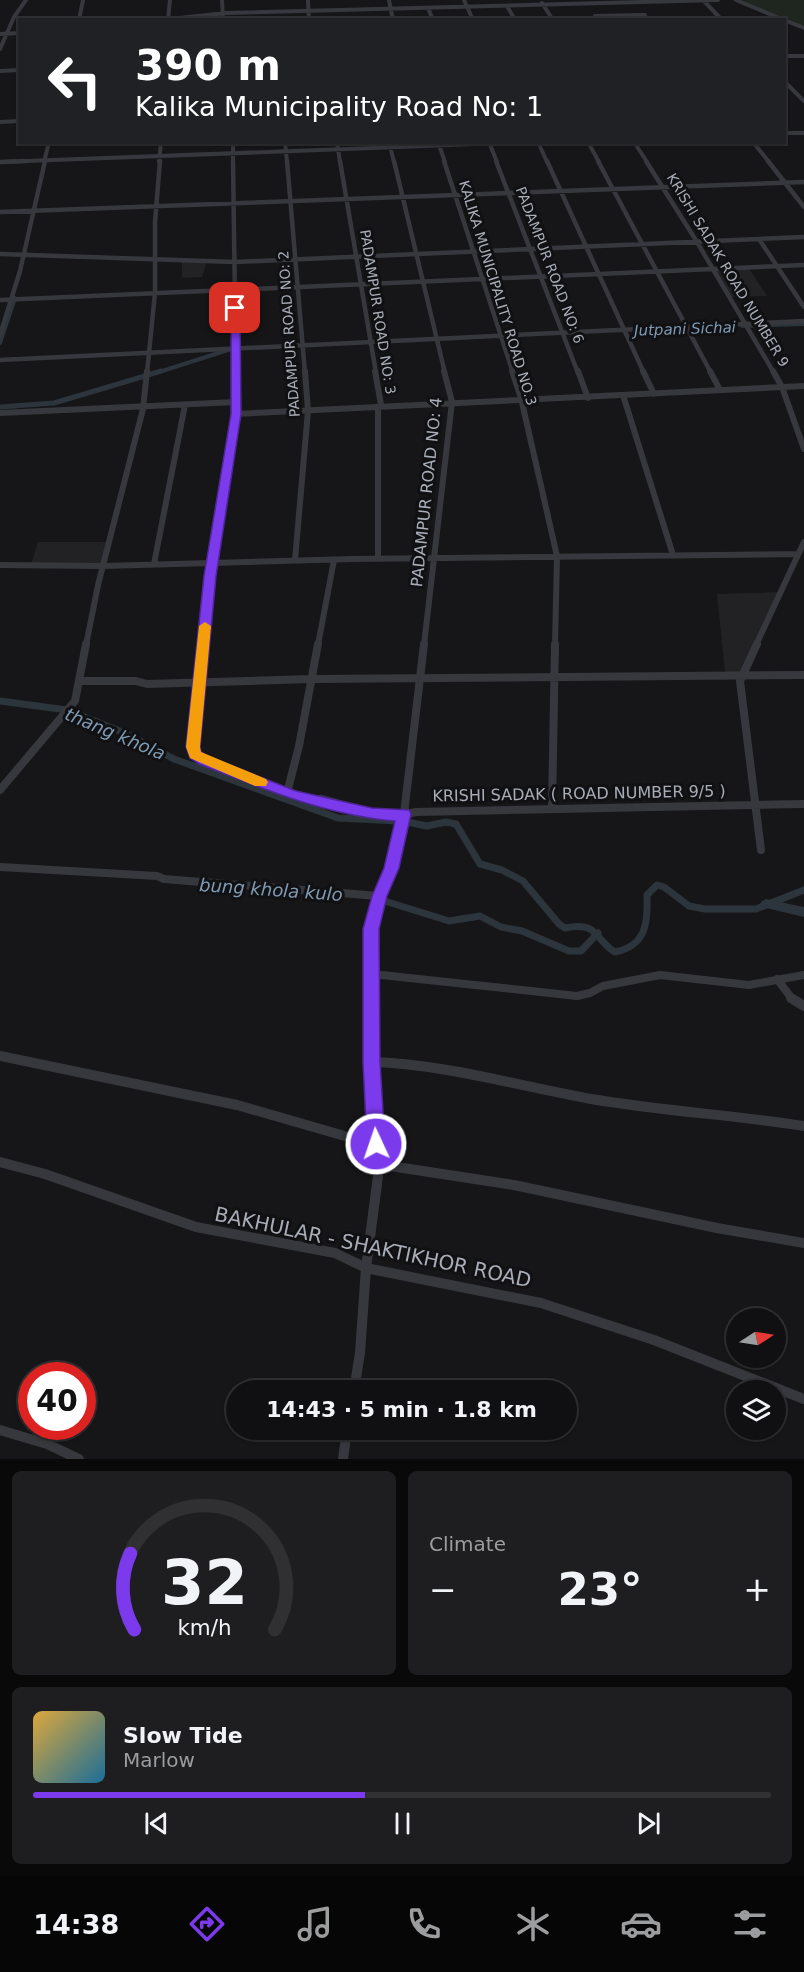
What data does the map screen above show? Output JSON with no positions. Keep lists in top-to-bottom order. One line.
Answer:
{"streets":{"street":["PADAMPUR ROAD NO: 6","KRISHI SADAK ROAD NUMBER 9","KALIKA MUNICIPALITY ROAD NO.3","PADAMPUR ROAD NO: 3","PADAMPUR ROAD NO: 2","PADAMPUR ROAD NO: 4","KRISHI SADAK ( ROAD NUMBER 9/5 )","BAKHULAR - SHAKTIKHOR ROAD"]},"crossings":[["KALIKA MUNICIPALITY ROAD NO.3","KRISHI SADAK ( ROAD NUMBER 9/5 )"],["PADAMPUR ROAD NO: 4","KRISHI SADAK ( ROAD NUMBER 9/5 )"],["PADAMPUR ROAD NO: 4","BAKHULAR - SHAKTIKHOR ROAD"]],"water":["Jutpani Sichai","thang khola","bung khola kulo"],"north":"right","page":{"turn":["390 m","Kalika Municipality Road No: 1"],"limit":"40","trip":"14:43 · 5 min · 1.8 km","tile":"Climate","heat":["−","23°","+"],"song":["Slow Tide","Marlow"],"tabs":"14:38","gauge":["32","km/h"]}}
